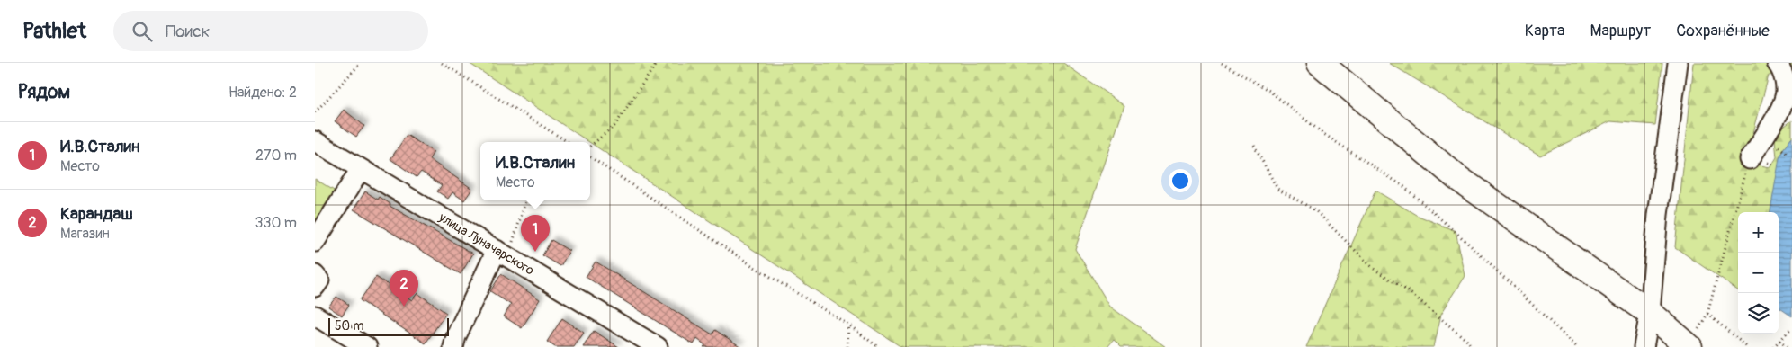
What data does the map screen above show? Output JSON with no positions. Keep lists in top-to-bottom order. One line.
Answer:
{"streets":{"street":["улица Луначарского"]},"scale_bar":"50 m","page":{"header":"Pathlet","search":"Поиск","nav":["Карта","Маршрут","Сохранённые"],"heading":["Рядом","Найдено: 2"],"list":[{"mark":"1","name":"И.В.Сталин","note":"Место","value":"270 m"},{"mark":"2","name":"Карандаш","note":"Магазин","value":"330 m"}],"popup":["И.В.Сталин","Место"],"map_buttons":["+","−"],"pins":["1","2"],"scale":"50 m"}}
